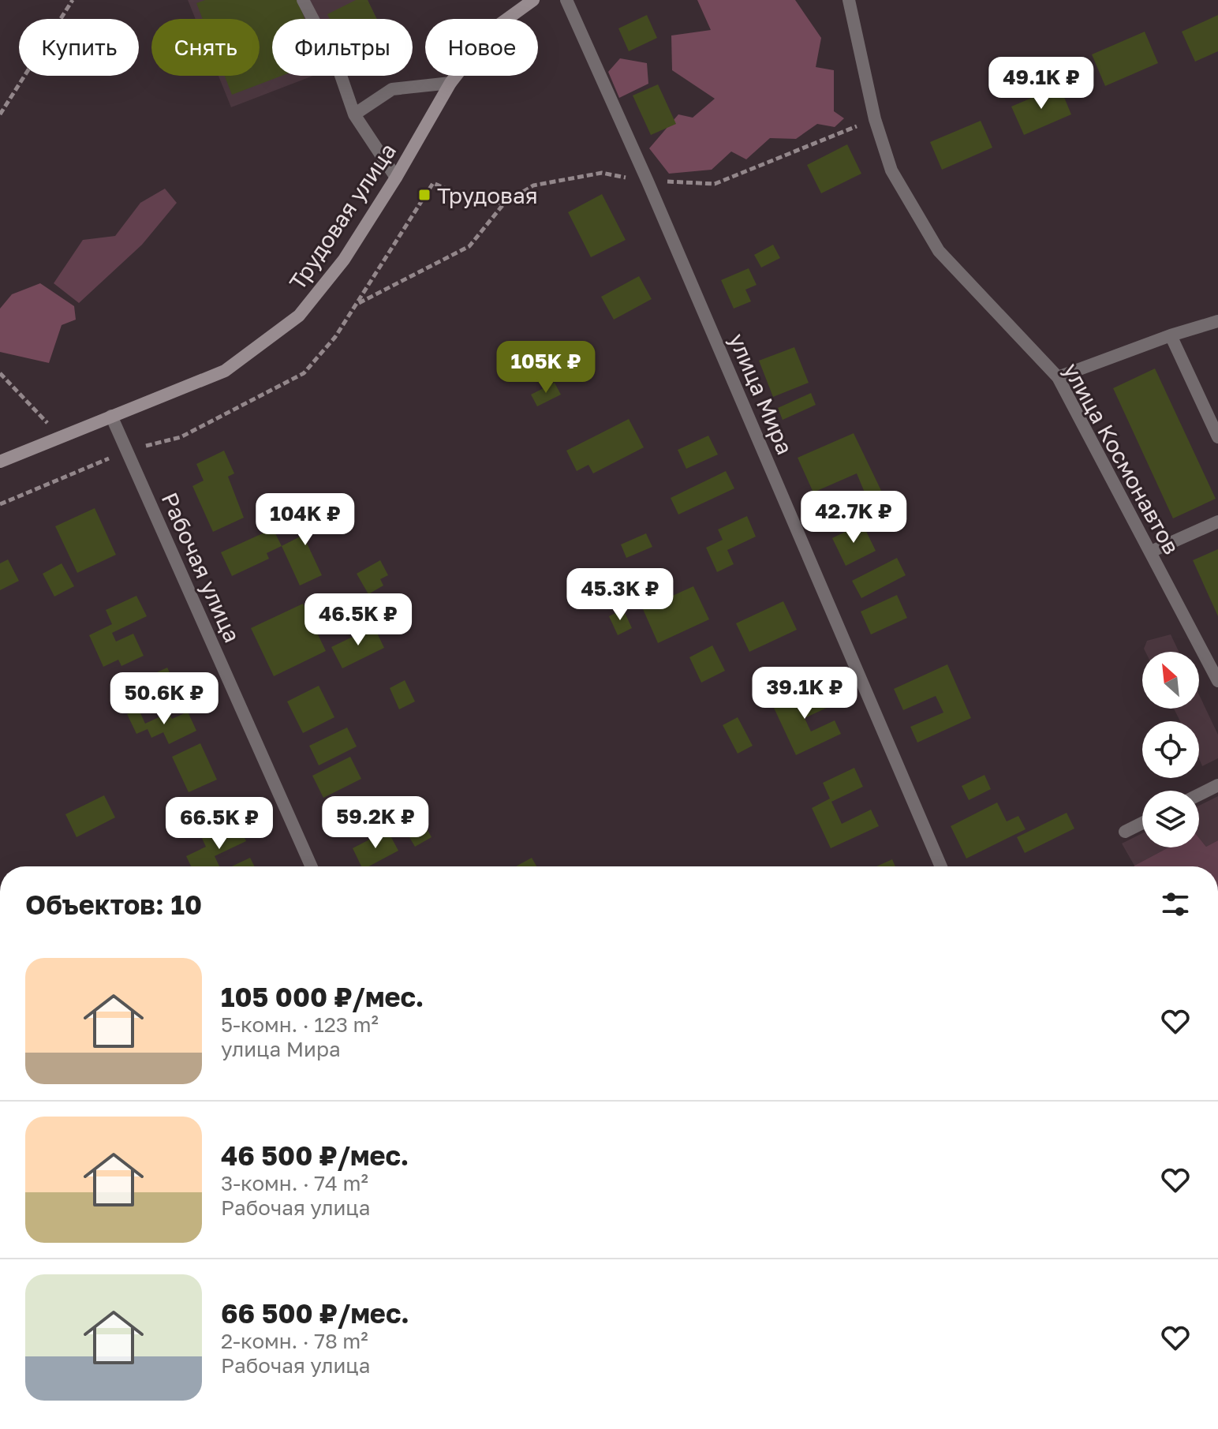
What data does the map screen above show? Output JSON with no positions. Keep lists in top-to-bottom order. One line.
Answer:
{"streets":{"main road":["Трудовая улица"],"street":["улица Мира","улица Космонавтов","Рабочая улица"]},"crossings":[["Трудовая улица","Рабочая улица"]],"places":{"transit":["Трудовая"]},"north":"top left","page":{"chip":["Купить","Снять","Фильтры","Новое"],"price":["49.1K ₽","105K ₽","42.7K ₽","104K ₽","45.3K ₽","46.5K ₽","39.1K ₽","50.6K ₽","59.2K ₽","66.5K ₽"],"heading":"Объектов: 10","list":[{"name":"105 000 ₽/мес.","note":"5-комн. · 123 m² · улица Мира"},{"name":"46 500 ₽/мес.","note":"3-комн. · 74 m² · Рабочая улица"},{"name":"66 500 ₽/мес.","note":"2-комн. · 78 m² · Рабочая улица"}]}}
